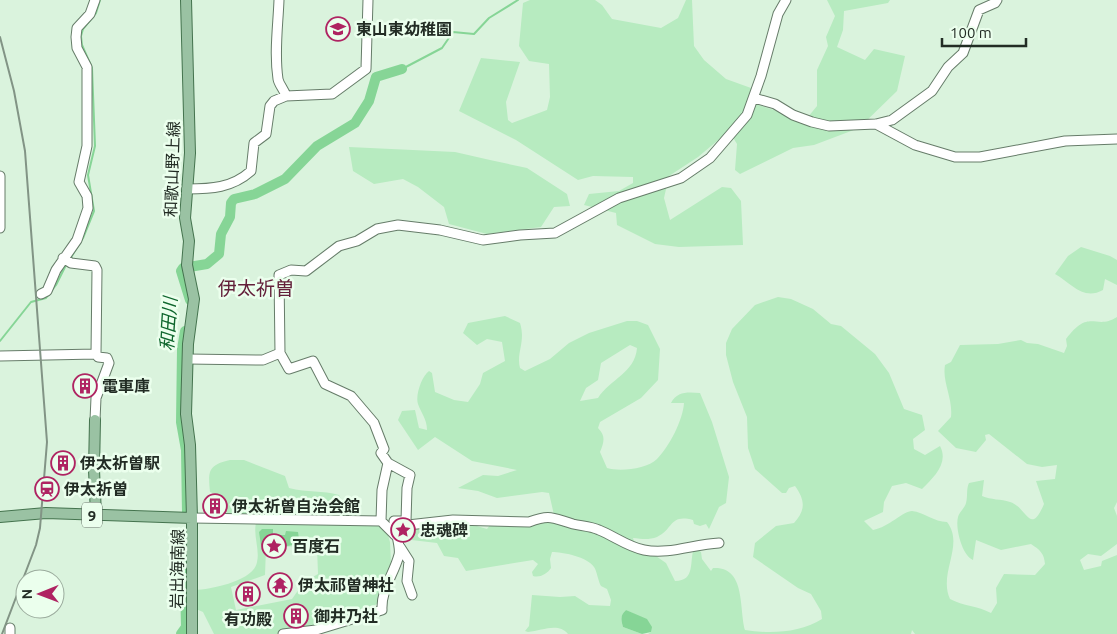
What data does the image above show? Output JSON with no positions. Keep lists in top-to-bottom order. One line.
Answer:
{"streets":{"main road":["和歌山野上線","9","岩出海南線"]},"crossings":[["和歌山野上線","岩出海南線"]],"districts":["伊太祈曽"],"water":["和田川"],"places":{"school or university":["東山東幼稚園"],"building":["電車庫","伊太祈曽駅","伊太祈曽自治会館","有功殿","御井乃社"],"station":["伊太祈曽"],"place":["忠魂碑","百度石"],"temple":["伊太祁曽神社"]},"scale_bar":"100 m","north":"left"}
